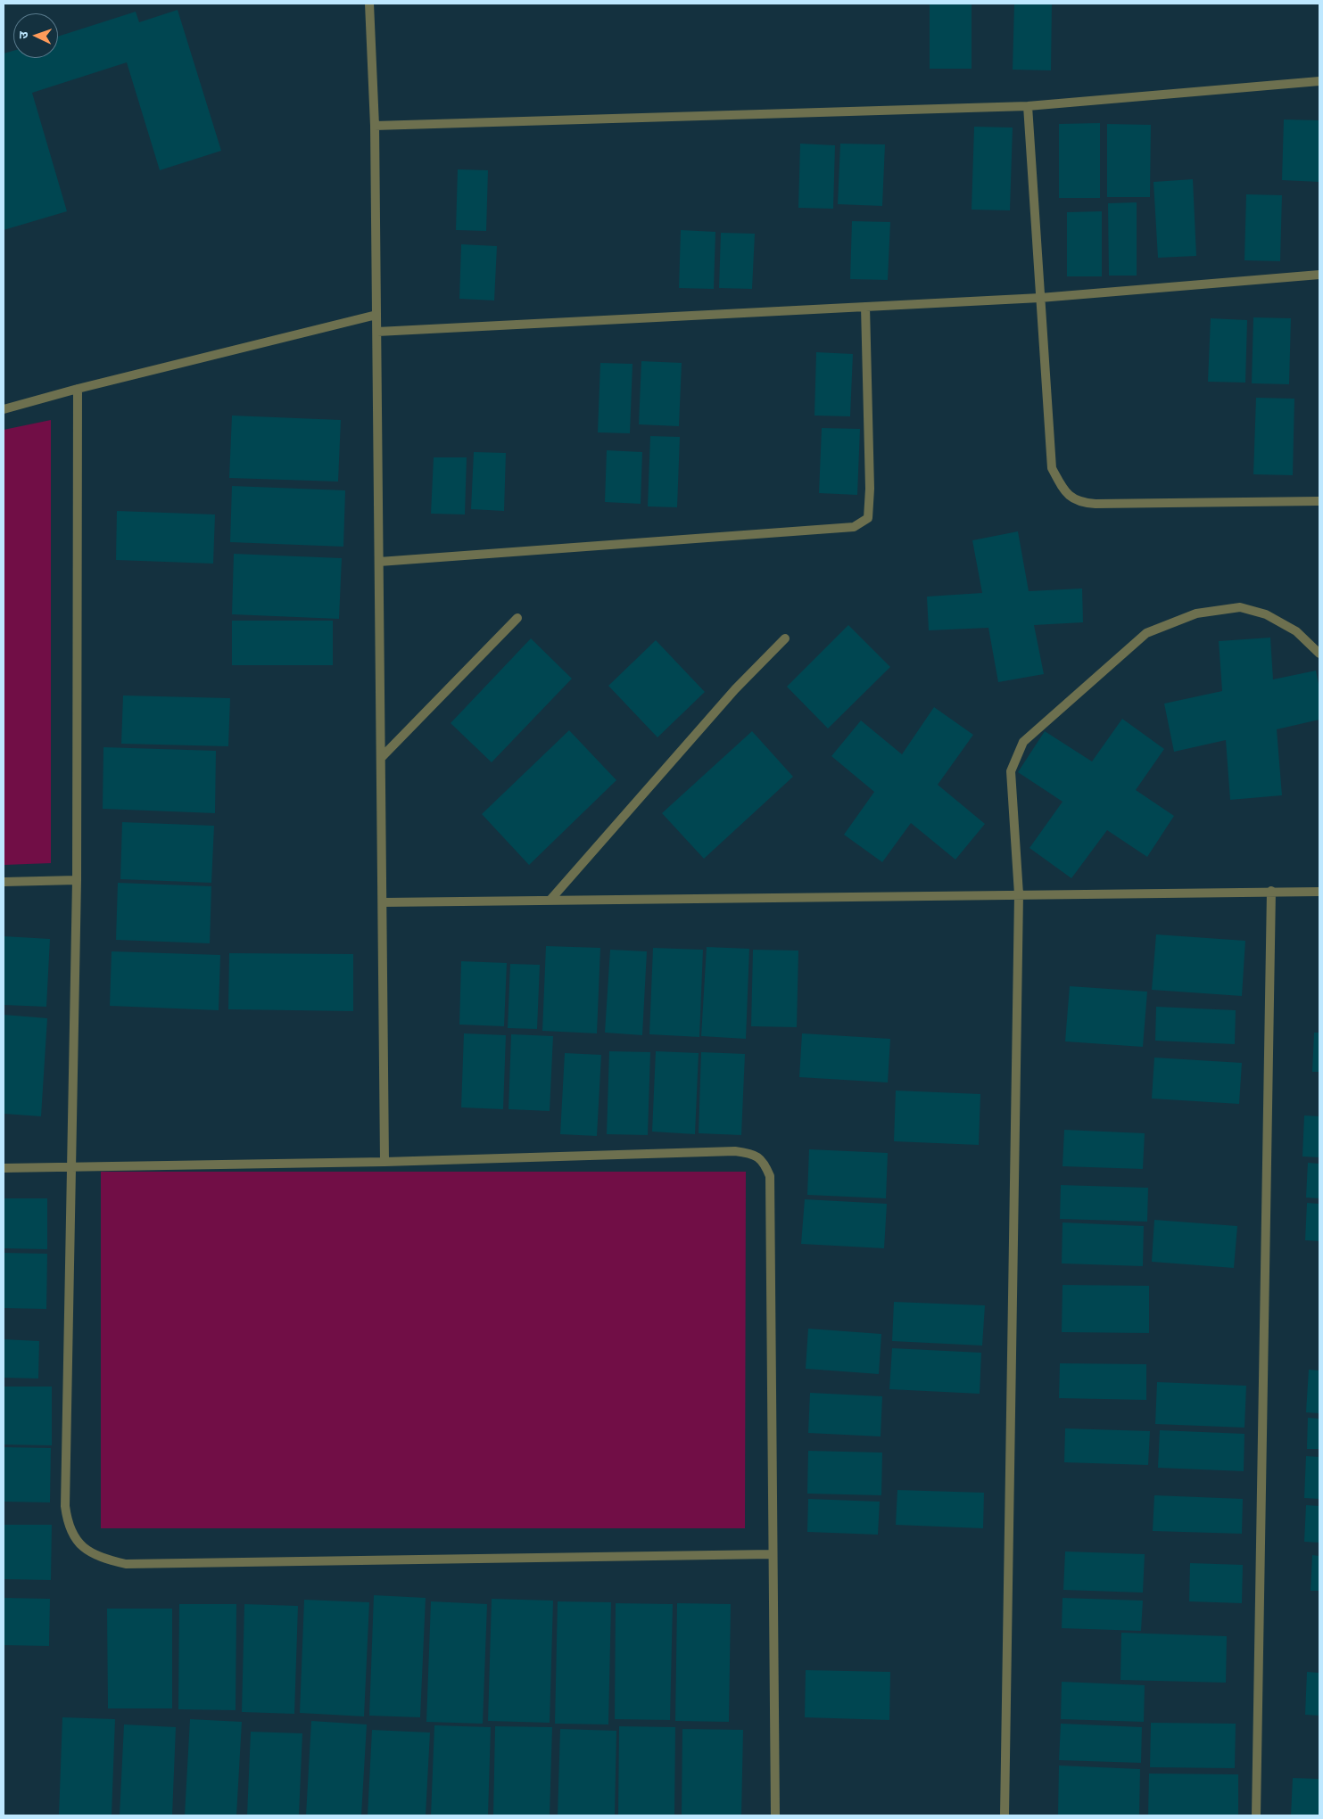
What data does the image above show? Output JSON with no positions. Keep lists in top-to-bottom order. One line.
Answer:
{"north":"left"}
